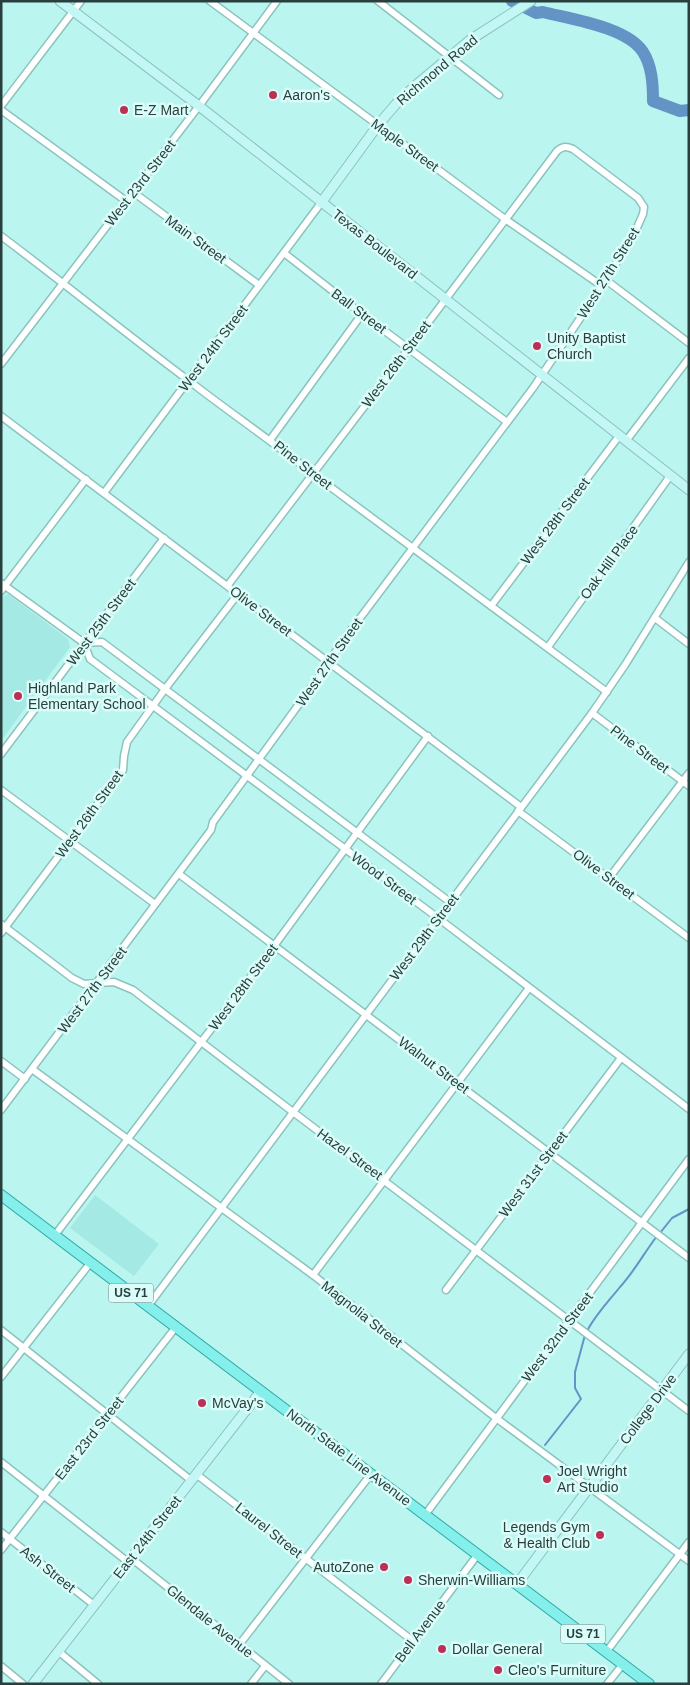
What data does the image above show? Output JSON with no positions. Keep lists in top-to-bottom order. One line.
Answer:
{"streets":{"main road":["Richmond Road","Texas Boulevard","US 71","College Drive","North State Line Avenue","East 24th Street"],"street":["Maple Street","West 23rd Street","Main Street","West 27th Street","Ball Street","West 24th Street","West 26th Street","Pine Street","West 28th Street","Oak Hill Place","Olive Street","West 25th Street","Wood Street","West 29th Street","Walnut Street","Hazel Street","West 31st Street","Magnolia Street","West 32nd Street","East 23rd Street","Laurel Street","Ash Street","Glendale Avenue","Bell Avenue"]},"crossings":[["Richmond Road","Maple Street"],["Richmond Road","Texas Boulevard"],["Richmond Road","West 24th Street"],["Maple Street","West 23rd Street"],["Maple Street","West 27th Street"],["Maple Street","West 26th Street"],["West 23rd Street","Main Street"],["West 23rd Street","Texas Boulevard"],["West 23rd Street","Pine Street"],["Main Street","West 24th Street"],["Texas Boulevard","West 27th Street"],["Texas Boulevard","West 24th Street"],["Texas Boulevard","West 26th Street"],["Texas Boulevard","West 28th Street"],["Texas Boulevard","Oak Hill Place"],["West 27th Street","Ball Street"],["West 27th Street","West 26th Street"],["West 27th Street","Pine Street"],["West 27th Street","Olive Street"],["West 27th Street","Wood Street"],["West 27th Street","Walnut Street"],["West 27th Street","Hazel Street"],["West 27th Street","Magnolia Street"],["Ball Street","West 24th Street"],["Ball Street","West 26th Street"],["West 24th Street","Pine Street"],["West 24th Street","Olive Street"],["West 26th Street","Pine Street"],["West 26th Street","Olive Street"],["West 26th Street","Wood Street"],["West 26th Street","Hazel Street"],["Pine Street","West 28th Street"],["Pine Street","Oak Hill Place"],["Pine Street","West 29th Street"],["West 28th Street","Olive Street"],["West 28th Street","Wood Street"],["West 28th Street","Walnut Street"],["West 28th Street","Hazel Street"],["West 28th Street","Magnolia Street"],["West 28th Street","North State Line Avenue"],["Olive Street","West 25th Street"],["Olive Street","West 29th Street"],["West 25th Street","Wood Street"],["Wood Street","West 29th Street"],["Wood Street","West 31st Street"],["West 29th Street","Walnut Street"],["West 29th Street","Hazel Street"],["West 29th Street","Magnolia Street"],["West 29th Street","North State Line Avenue"],["Walnut Street","West 31st Street"],["Walnut Street","West 32nd Street"],["Hazel Street","West 31st Street"],["Hazel Street","West 32nd Street"],["Hazel Street","College Drive"],["Magnolia Street","West 32nd Street"],["Magnolia Street","College Drive"],["West 32nd Street","North State Line Avenue"],["College Drive","North State Line Avenue"],["East 23rd Street","North State Line Avenue"],["East 23rd Street","Laurel Street"],["East 23rd Street","Ash Street"],["East 23rd Street","Glendale Avenue"],["North State Line Avenue","East 24th Street"],["North State Line Avenue","Bell Avenue"],["Laurel Street","East 24th Street"],["Laurel Street","Bell Avenue"],["East 24th Street","Ash Street"],["East 24th Street","Glendale Avenue"]],"places":["Aaron's","E-Z Mart","Unity Baptist Church","Highland Park Elementary School","McVay's","Joel Wright Art Studio","Legends Gym & Health Club","AutoZone","Sherwin-Williams","Dollar General","Cleo's Furniture"]}
